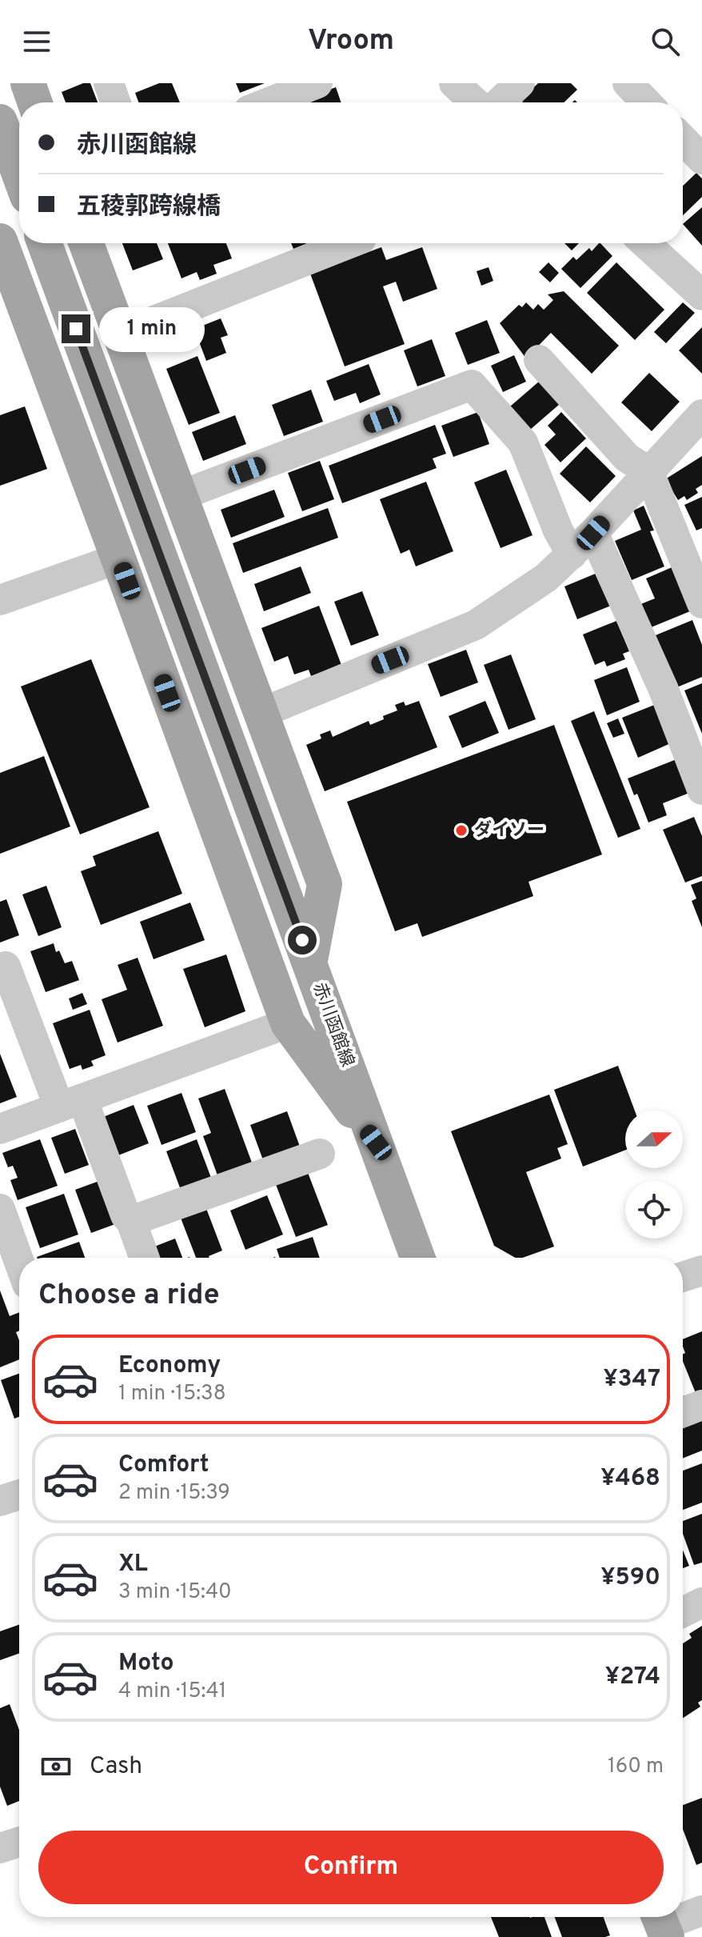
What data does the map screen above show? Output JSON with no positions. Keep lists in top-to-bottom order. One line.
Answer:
{"streets":{"main road":["赤川函館線"]},"places":["ダイソー"],"north":"right","page":{"header":"Vroom","banner":["赤川函館線","五稜郭跨線橋"],"bubble":"1 min","heading":"Choose a ride","list":[{"name":"Economy","note":"1 min · 15:38","value":"¥347"},{"name":"Comfort","note":"2 min · 15:39","value":"¥468"},{"name":"XL","note":"3 min · 15:40","value":"¥590"},{"name":"Moto","note":"4 min · 15:41","value":"¥274"}],"pay":["Cash","160 m"],"buttons":"Confirm"}}
